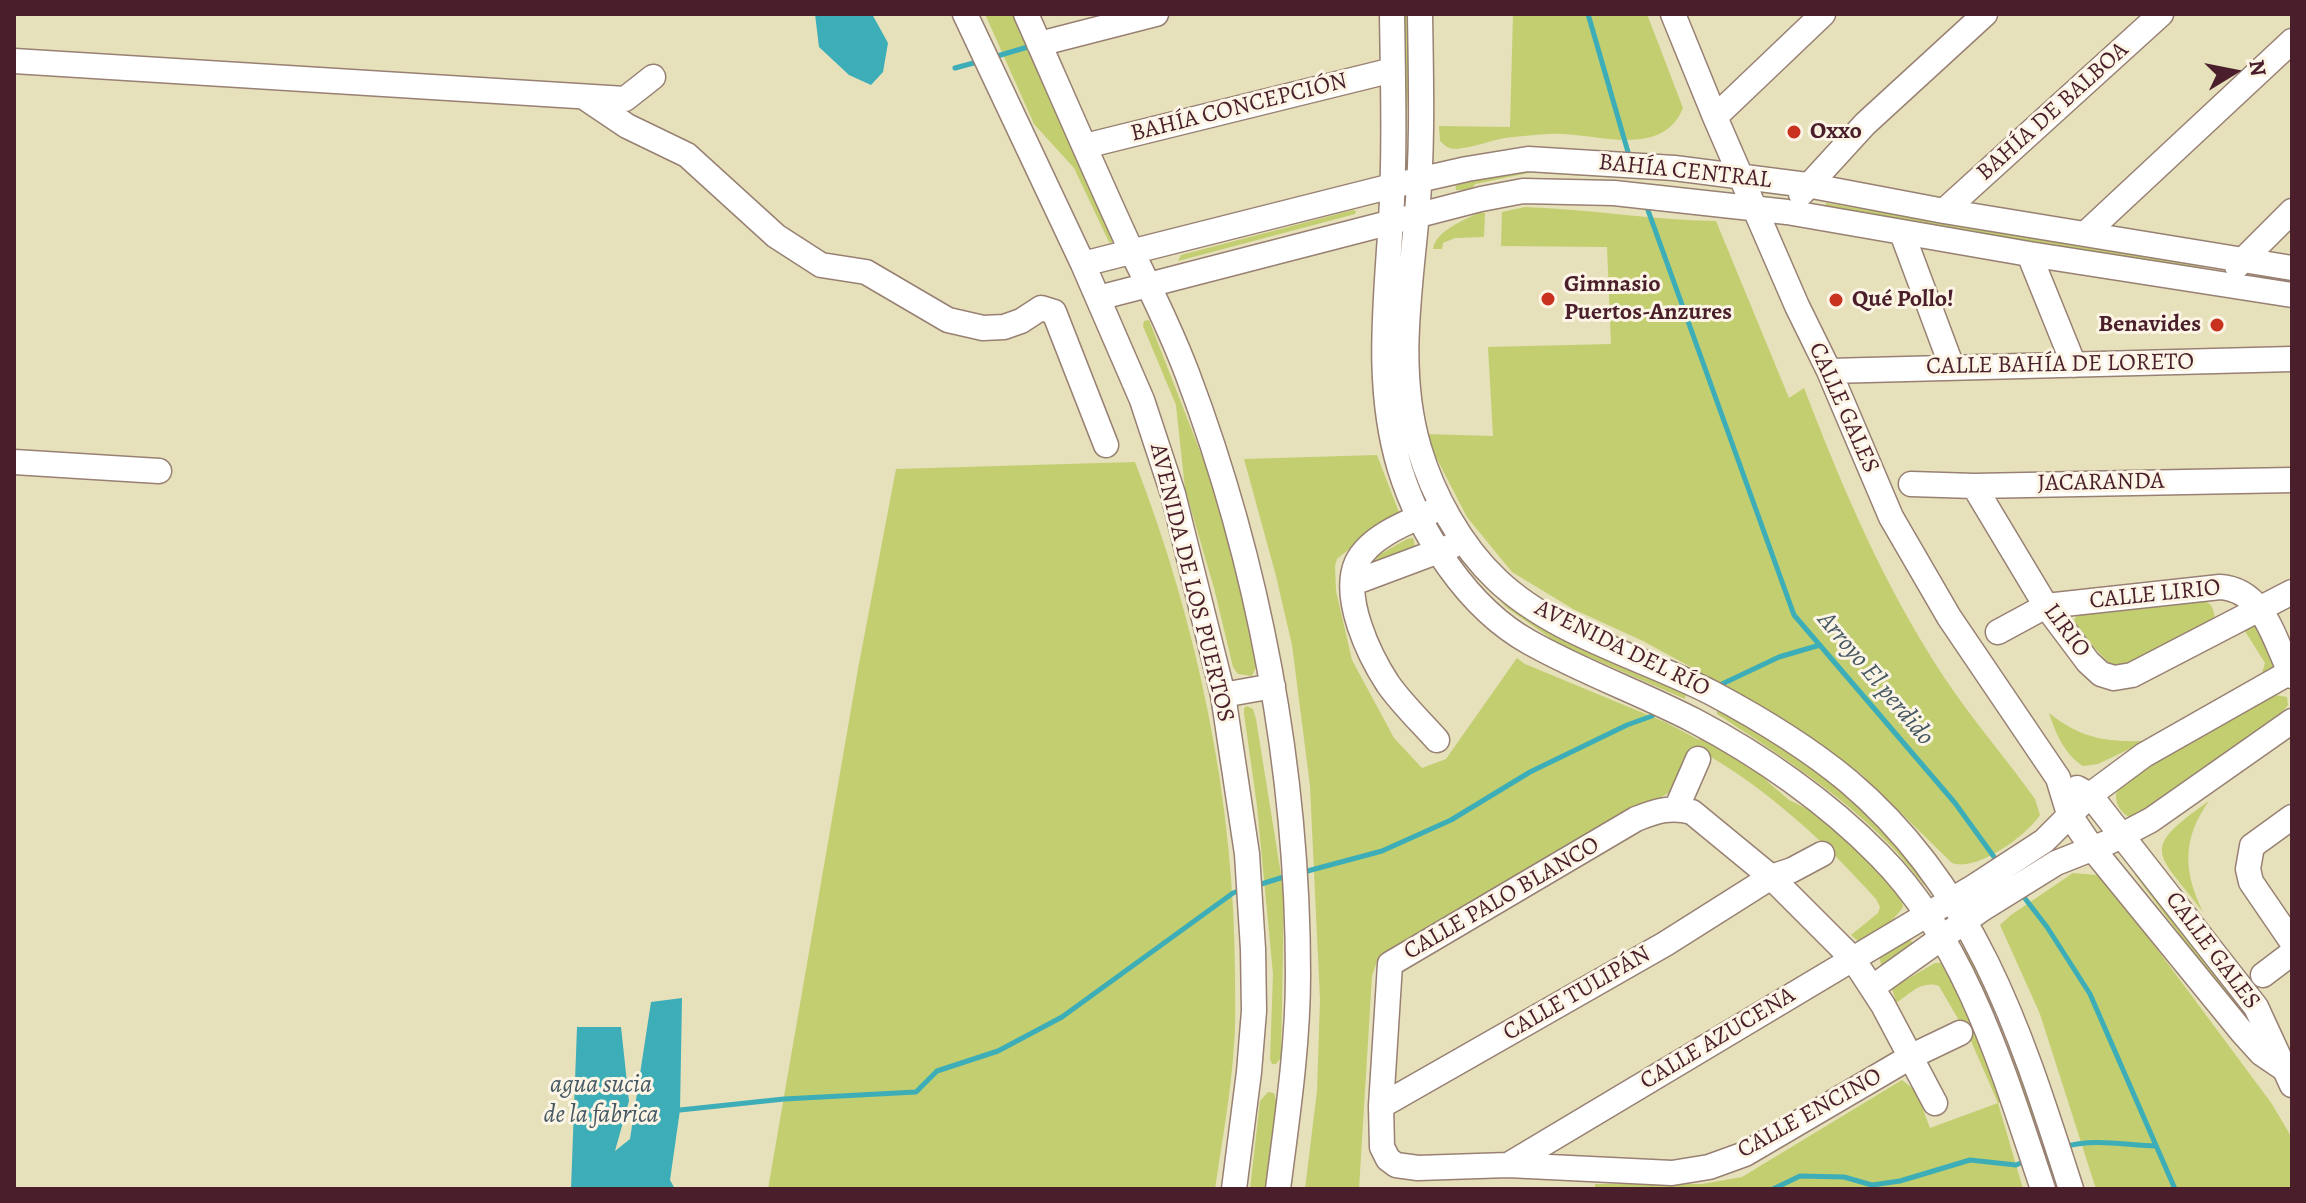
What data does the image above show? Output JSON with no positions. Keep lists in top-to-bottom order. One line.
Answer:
{"streets":{"street":["BAHÍA CONCEPCIÓN","BAHÍA DE BALBOA","BAHÍA CENTRAL","CALLE BAHÍA DE LORETO","CALLE GALES","JACARANDA","AVENIDA DE LOS PUERTOS","CALLE LIRIO","LIRIO","AVENIDA DEL RÍO","CALLE PALO BLANCO","CALLE TULIPÁN","CALLE AZUCENA","CALLE ENCINO"]},"crossings":[["BAHÍA CONCEPCIÓN","AVENIDA DEL RÍO"],["BAHÍA DE BALBOA","BAHÍA CENTRAL"],["BAHÍA CENTRAL","CALLE GALES"],["BAHÍA CENTRAL","AVENIDA DE LOS PUERTOS"],["BAHÍA CENTRAL","AVENIDA DEL RÍO"],["CALLE BAHÍA DE LORETO","CALLE GALES"],["JACARANDA","LIRIO"],["CALLE LIRIO","LIRIO"],["AVENIDA DEL RÍO","CALLE AZUCENA"],["CALLE PALO BLANCO","CALLE TULIPÁN"],["CALLE PALO BLANCO","CALLE ENCINO"],["CALLE AZUCENA","CALLE ENCINO"]],"water":["Arroyo El perdido","agua sucia de la fabrica"],"places":["Oxxo","Gimnasio Puertos-Anzures","Qué Pollo!","Benavides"],"north":"right"}
